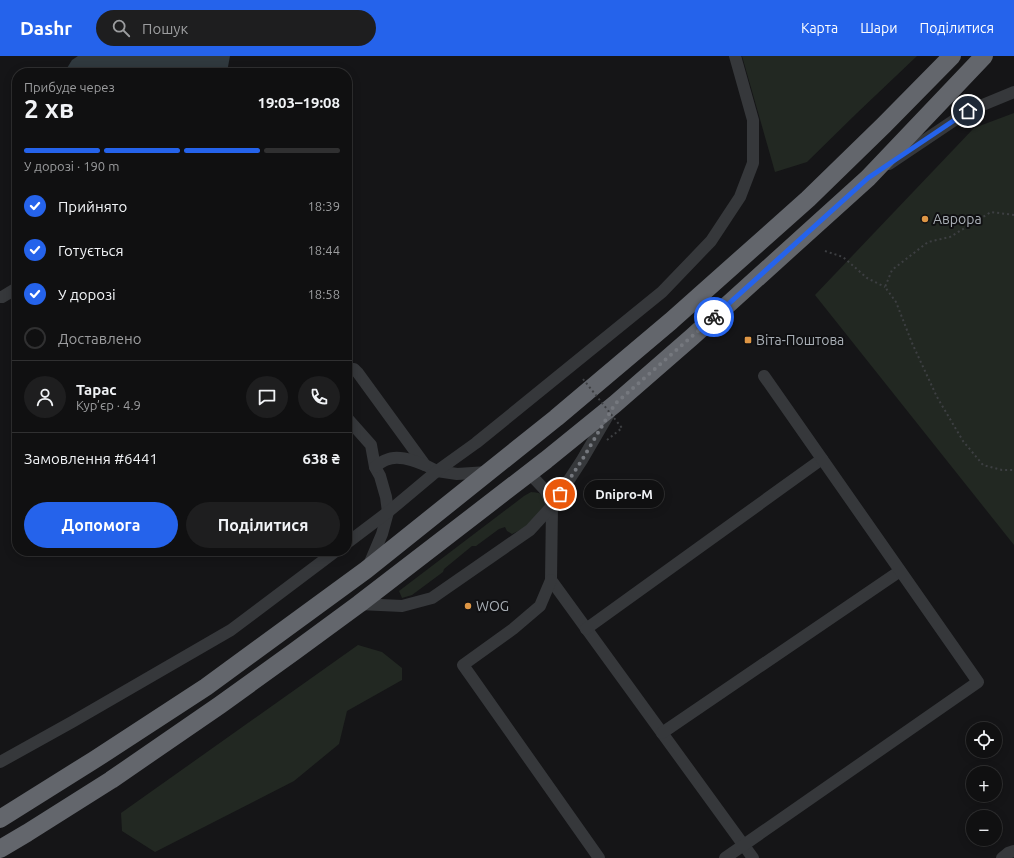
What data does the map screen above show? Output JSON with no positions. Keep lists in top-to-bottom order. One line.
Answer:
{"places":{"other":["Аврора","Dnipro-M","WOG"],"transit":["Віта-Поштова"]},"page":{"header":"Dashr","search":"Пошук","nav":["Карта","Шари","Поділитися"],"heading":["2 хв","Прибуде через","19:03–19:08"],"panel":["Тарас","Кур’єр · 4.9","Замовлення #6441","638 ₴"],"bar":"У дорозі · 190 m","list":[["Прийнято","18:39"],["Готується","18:44"],["У дорозі","18:58"],"Доставлено"],"bubble":"Dnipro-M","buttons":["Допомога","Поділитися"],"map_buttons":["+","−"]}}
